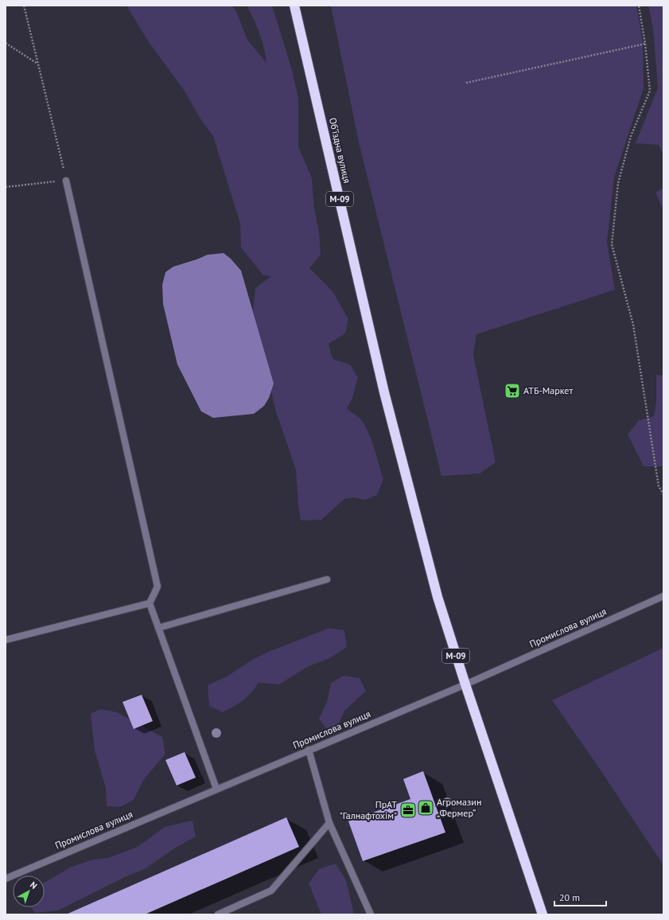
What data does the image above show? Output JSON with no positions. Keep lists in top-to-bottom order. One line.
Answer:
{"streets":{"highway":["Обʼїздна вулиця","М-09"],"street":["Промислова вулиця"]},"crossings":[["Обʼїздна вулиця","М-09"],["Обʼїздна вулиця","Промислова вулиця"],["М-09","Промислова вулиця"]],"places":{"supermarket":["АТБ-Маркет"],"shop":["Агромазин „Фермер“"],"office":["ПрАТ \"Галнафтохім\""]},"scale_bar":"20 m","north":"top right"}
